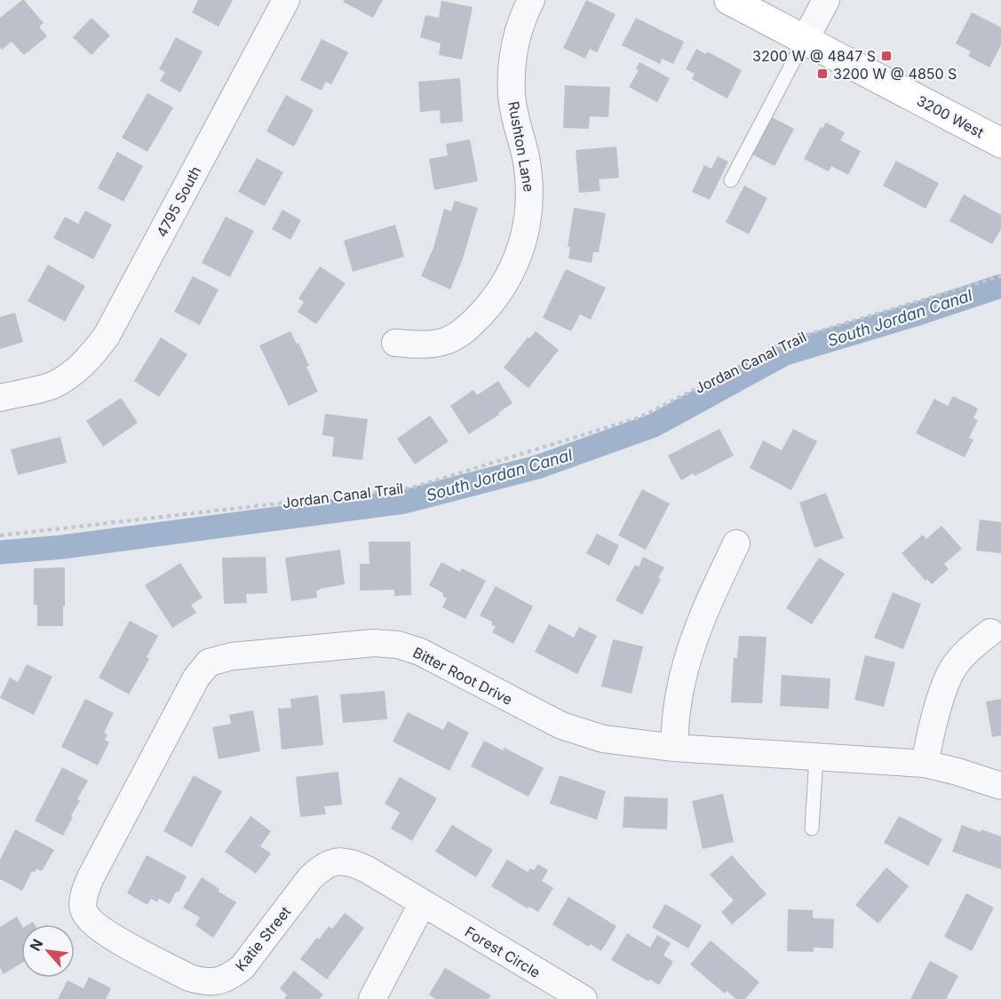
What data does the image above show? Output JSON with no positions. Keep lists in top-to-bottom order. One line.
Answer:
{"streets":{"street":["3200 West","Rushton Lane","4795 South","Bitter Root Drive","Katie Street","Forest Circle"],"path":["Jordan Canal Trail"]},"crossings":[["Bitter Root Drive","Katie Street"],["Katie Street","Forest Circle"]],"water":["South Jordan Canal"],"places":{"transit":["3200 W @ 4847 S","3200 W @ 4850 S"]},"north":"top left"}
